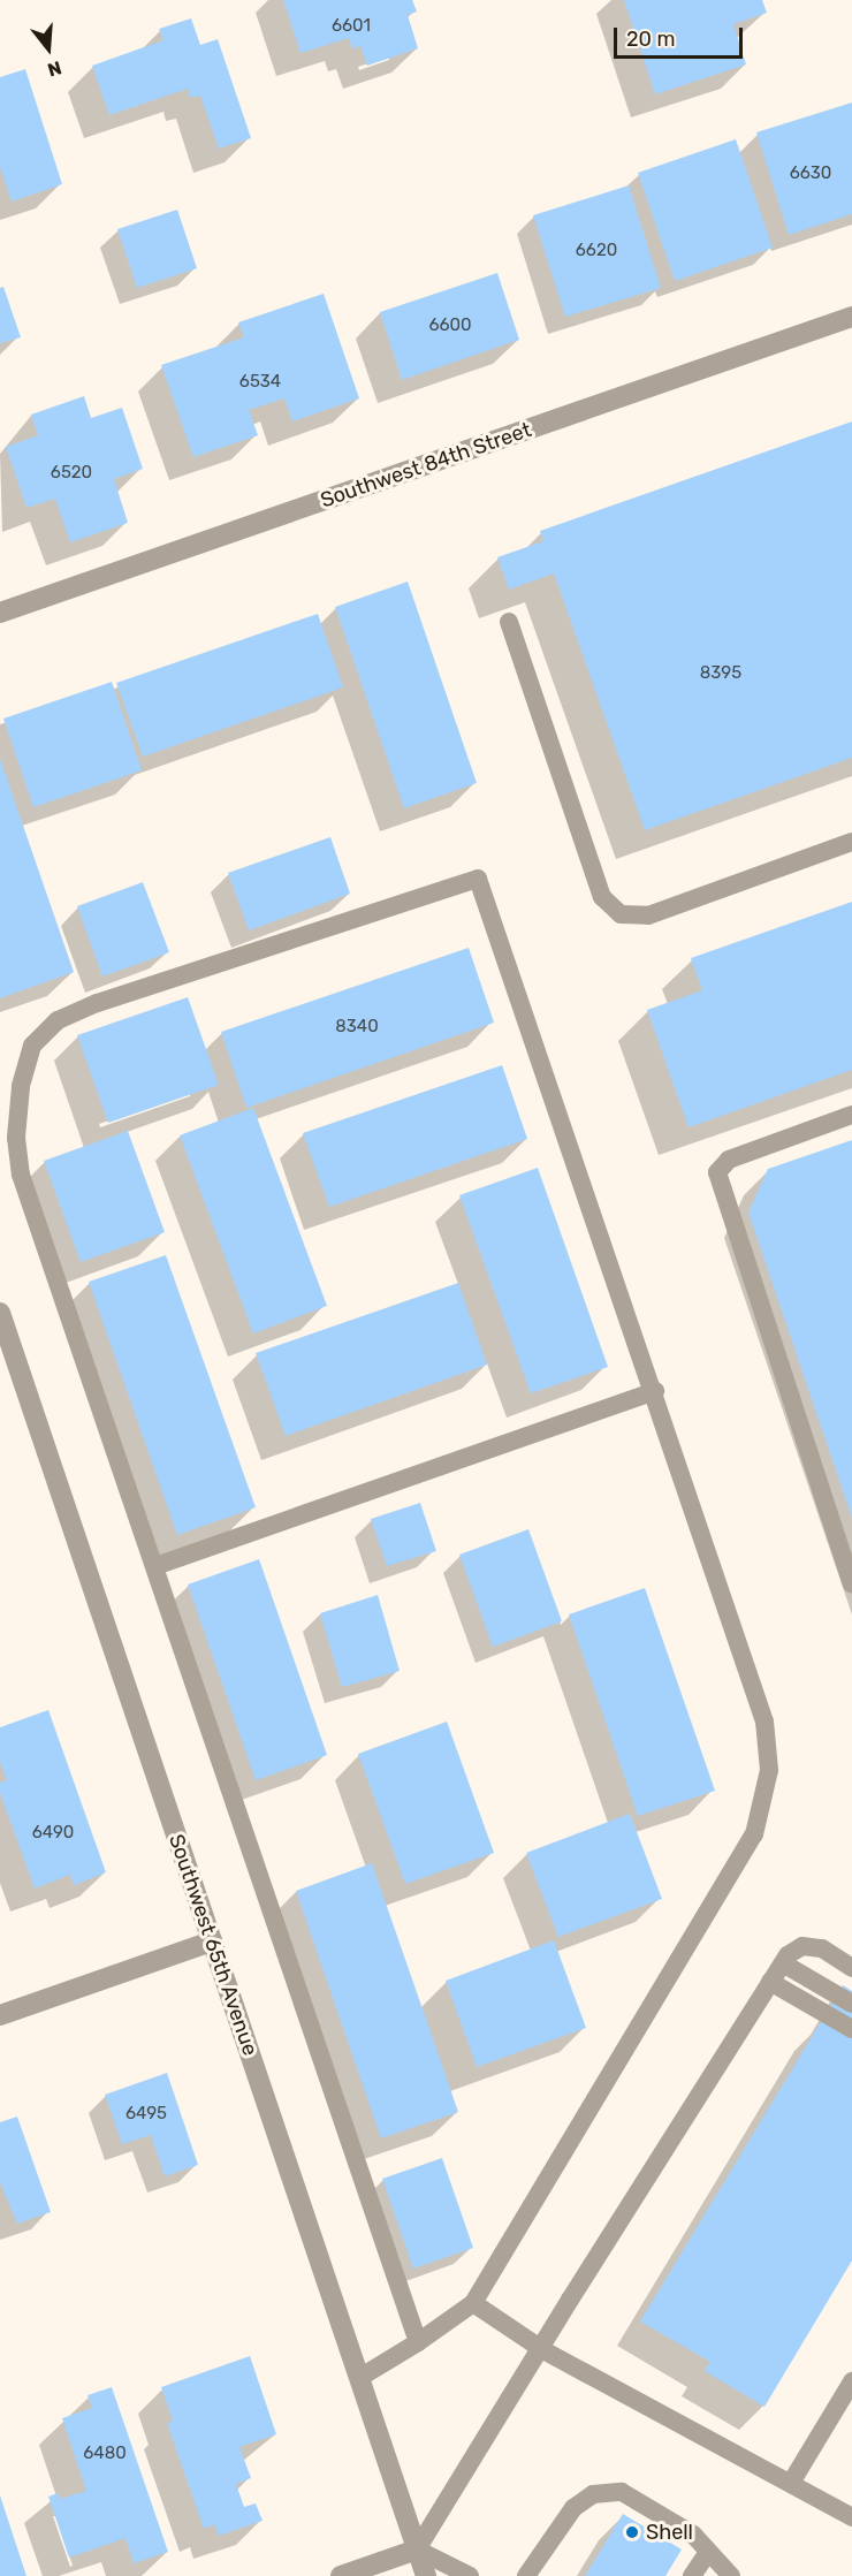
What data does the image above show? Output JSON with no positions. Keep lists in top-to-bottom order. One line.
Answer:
{"streets":{"street":["Southwest 84th Street","Southwest 65th Avenue"]},"places":["Shell"],"house_numbers":["6601","6630","6620","6600","6534","6520","8395","8340","6490","6495","6480"],"scale_bar":"20 m","north":"bottom"}
